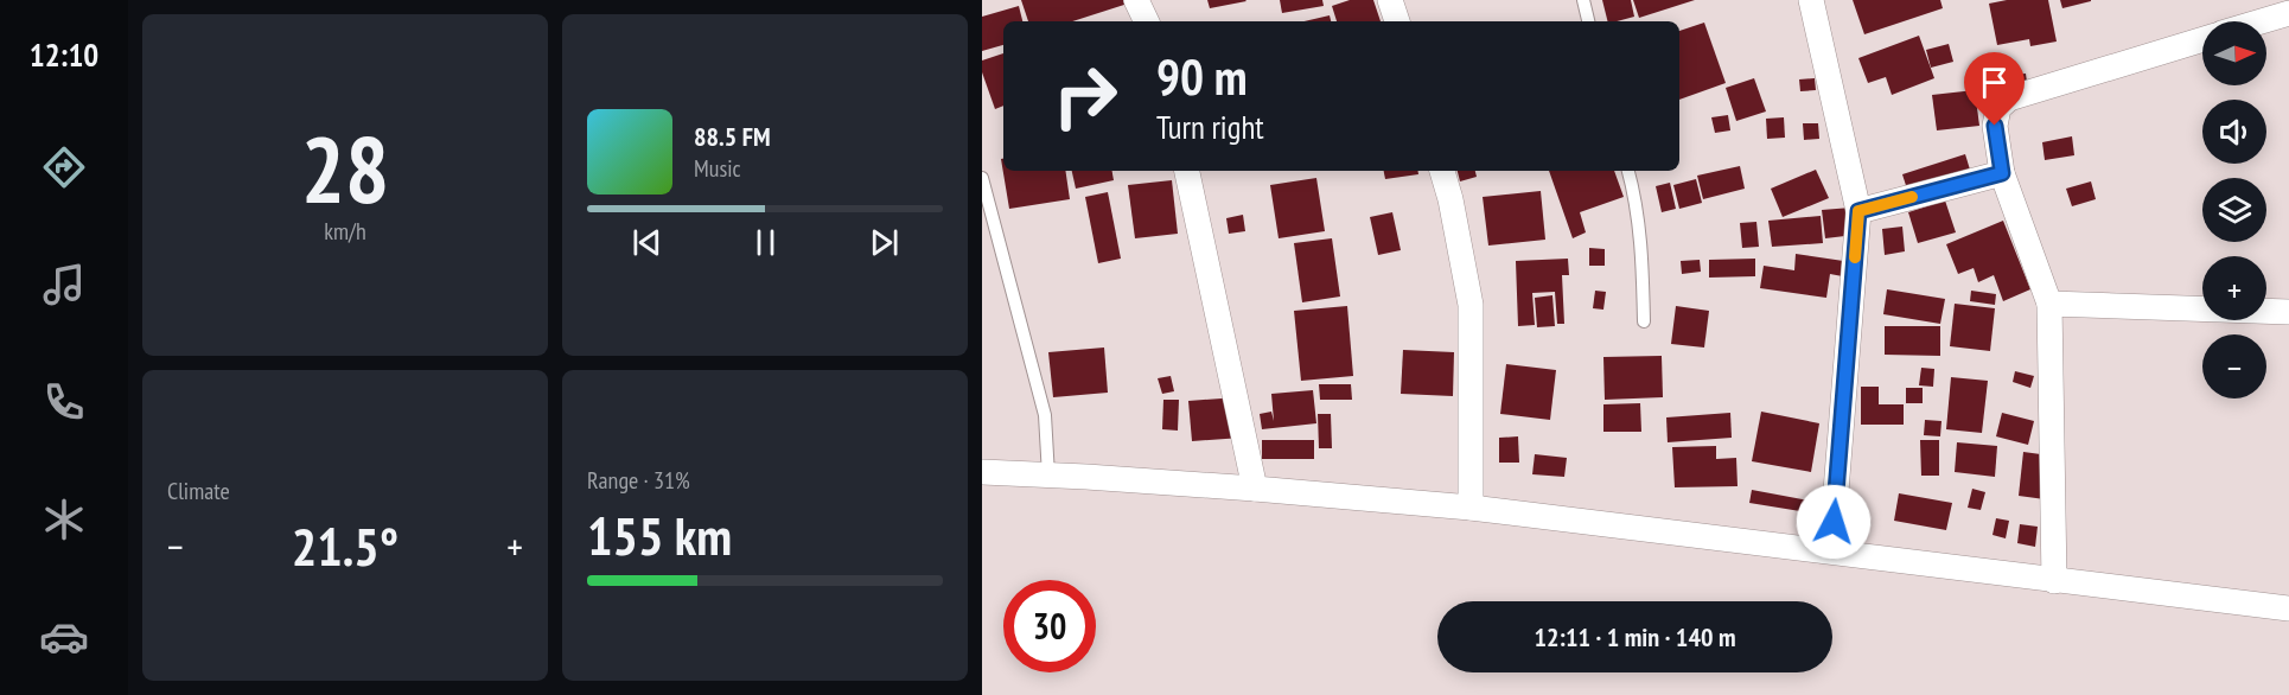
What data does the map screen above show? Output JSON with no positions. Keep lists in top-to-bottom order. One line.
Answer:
{"north":"right","page":{"tabs":"12:10","tile":[["28","km/h"],"Climate",["Range · 31%","155 km"]],"map_buttons":["+","−"],"turn":["90 m","Turn right"],"song":["88.5 FM","Music"],"heat":["−","21.5°","+"],"limit":"30","trip":"12:11 · 1 min · 140 m"}}
